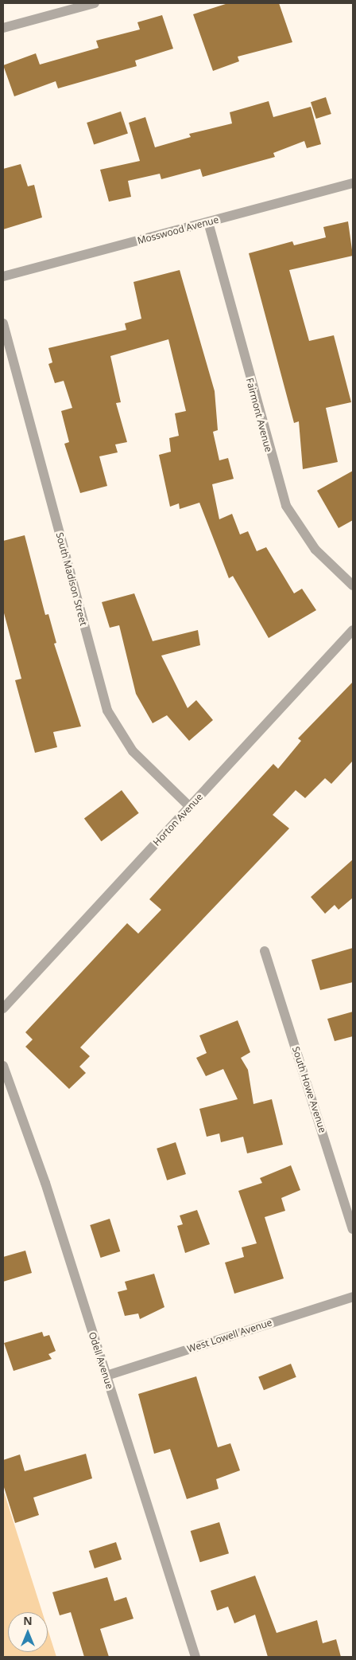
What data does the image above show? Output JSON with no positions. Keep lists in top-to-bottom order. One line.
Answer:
{"streets":{"street":["Mosswood Avenue","Fairmont Avenue","South Madison Street","Horton Avenue","South Howe Avenue","West Lowell Avenue","Odell Avenue"]},"crossings":[["Mosswood Avenue","Fairmont Avenue"],["South Madison Street","Horton Avenue"],["West Lowell Avenue","Odell Avenue"]],"north":"top"}
